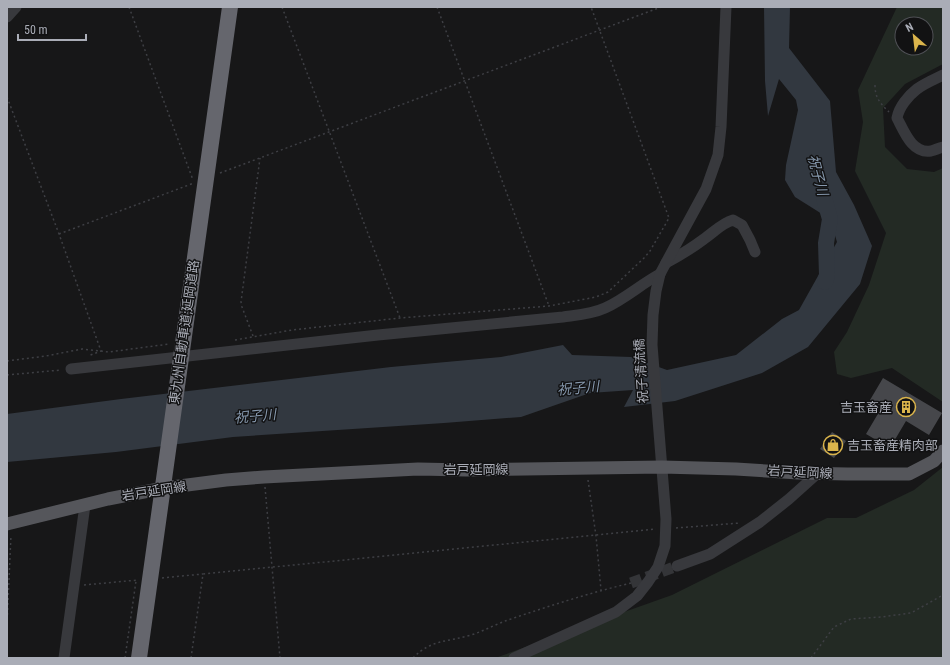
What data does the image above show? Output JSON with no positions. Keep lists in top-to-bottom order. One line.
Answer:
{"streets":{"highway":["東九州自動車道;延岡道路"],"main road":["岩戸延岡線"],"street":["祝子清流橋"]},"crossings":[["祝子清流橋","岩戸延岡線"]],"water":["祝子川"],"places":{"building":["吉玉畜産"],"shop":["吉玉畜産精肉部"]},"scale_bar":"50 m","north":"top left"}
